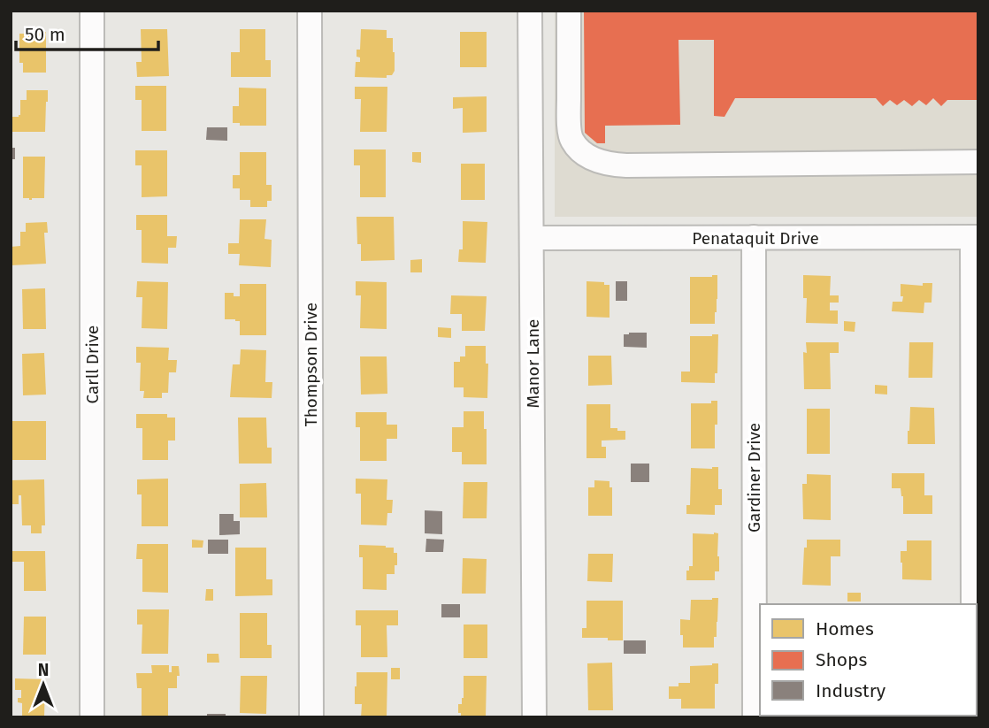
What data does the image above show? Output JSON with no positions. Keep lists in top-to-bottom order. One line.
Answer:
{"streets":{"street":["Penataquit Drive","Manor Lane","Carll Drive","Thompson Drive","Gardiner Drive"]},"crossings":[["Penataquit Drive","Manor Lane"],["Penataquit Drive","Gardiner Drive"]],"legend":["Homes","Shops","Industry"],"scale_bar":"50 m","north":"top"}
